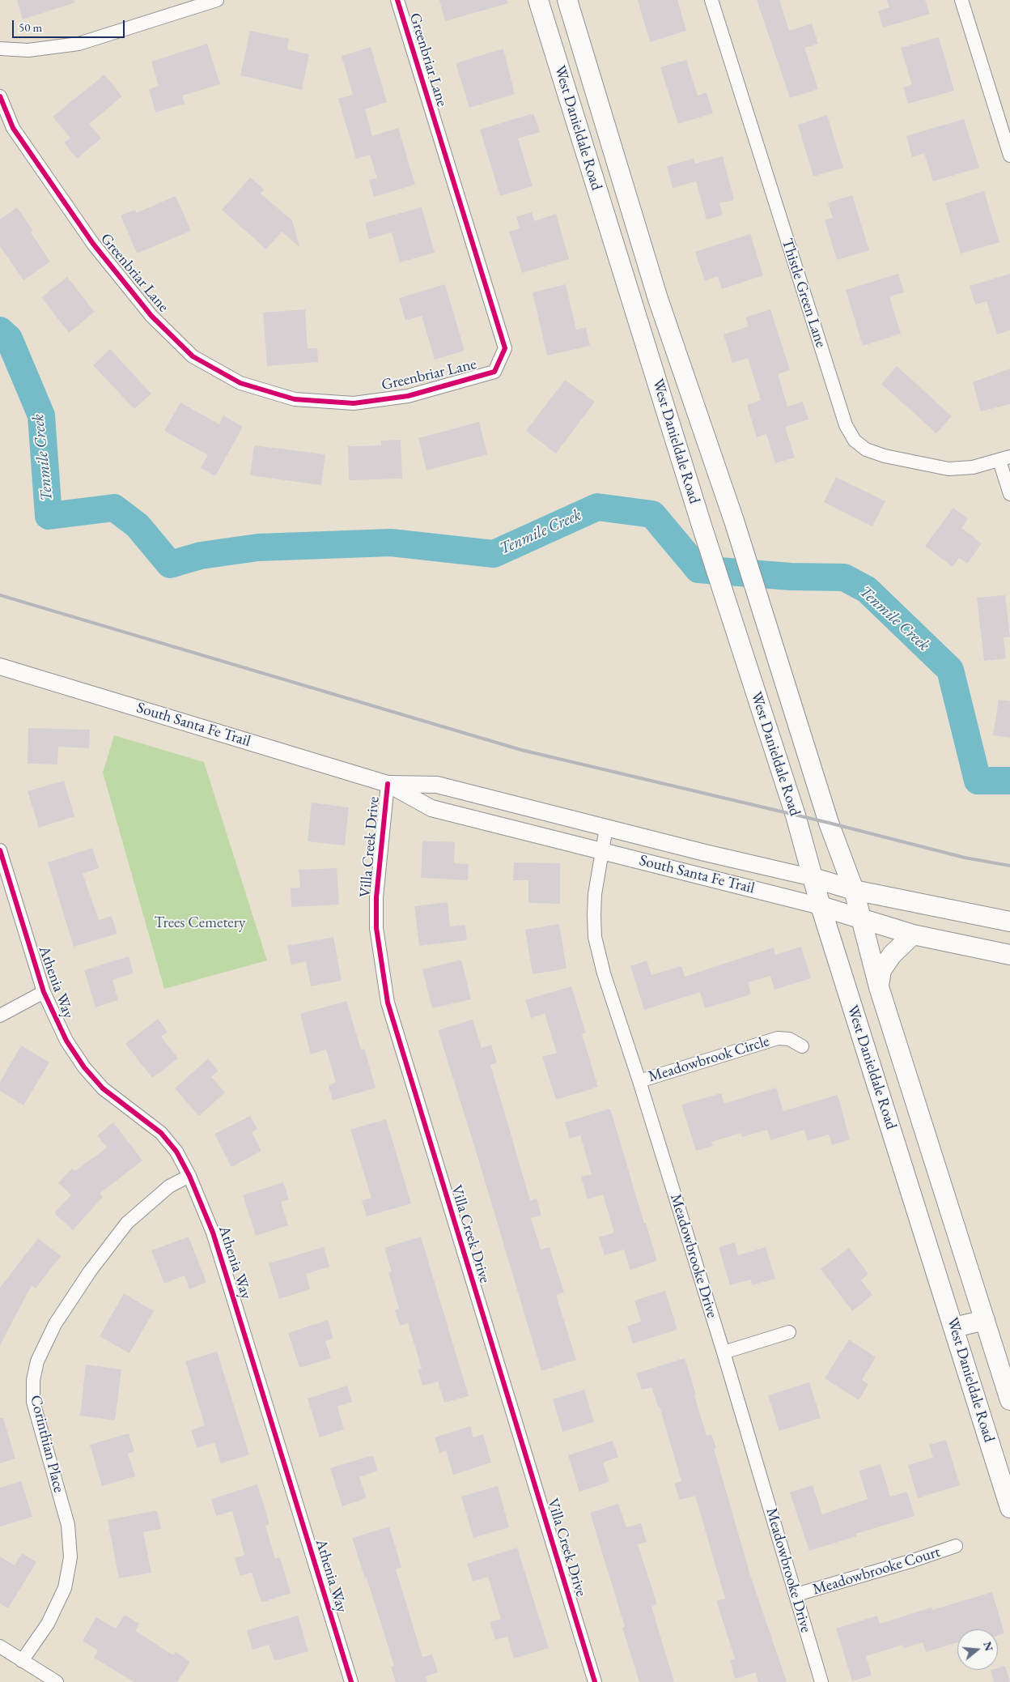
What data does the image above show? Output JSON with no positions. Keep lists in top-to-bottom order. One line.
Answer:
{"streets":{"main road":["West Danieldale Road","South Santa Fe Trail"],"street":["Greenbriar Lane","Thistle Green Lane","Villa Creek Drive","Athenia Way","Meadowbrook Circle","Meadowbrooke Drive","Corinthian Place","Meadowbrooke Court"]},"crossings":[["West Danieldale Road","South Santa Fe Trail"],["South Santa Fe Trail","Villa Creek Drive"],["South Santa Fe Trail","Meadowbrooke Drive"],["Athenia Way","Corinthian Place"],["Meadowbrook Circle","Meadowbrooke Drive"],["Meadowbrooke Drive","Meadowbrooke Court"]],"water":["Tenmile Creek"],"parks":["Trees Cemetery"],"scale_bar":"50 m","north":"right"}
